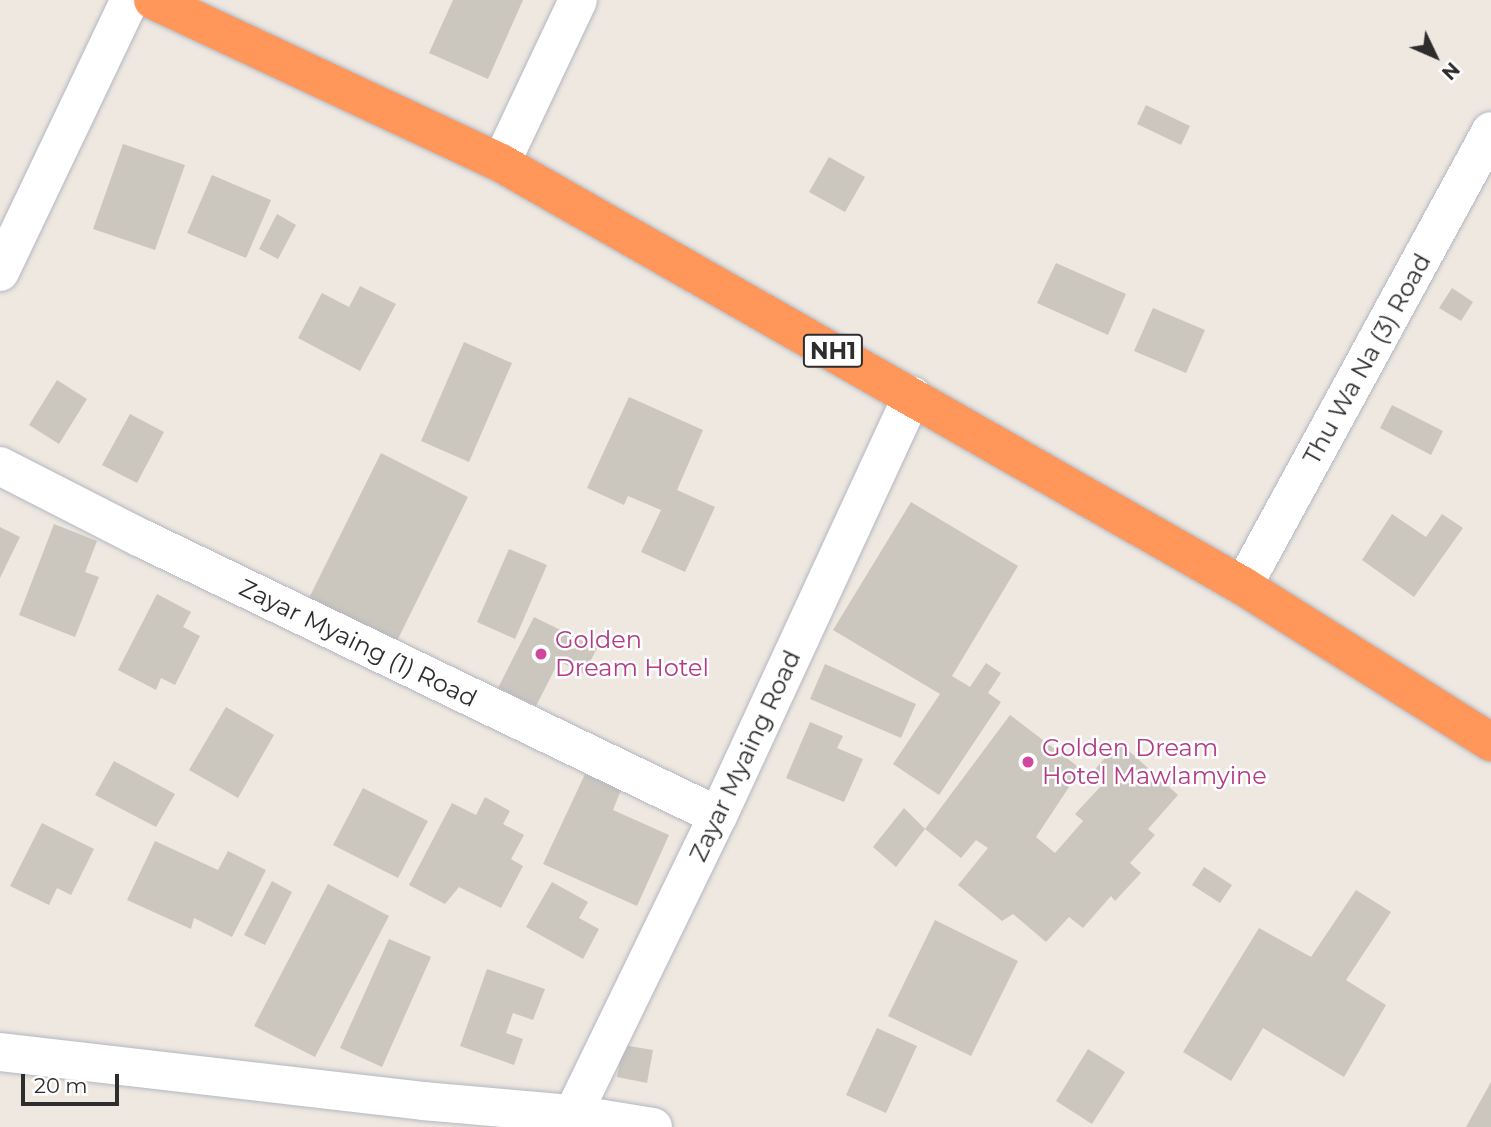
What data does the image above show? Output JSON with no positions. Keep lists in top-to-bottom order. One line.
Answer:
{"streets":{"highway":["NH1"],"street":["Thu Wa Na (3) Road","Zayar Myaing (1) Road","Zayar Myaing Road"]},"crossings":[["NH1","Thu Wa Na (3) Road"],["NH1","Zayar Myaing Road"],["Zayar Myaing (1) Road","Zayar Myaing Road"]],"places":["Golden Dream Hotel","Golden Dream Hotel Mawlamyine"],"scale_bar":"20 m","north":"bottom right"}
